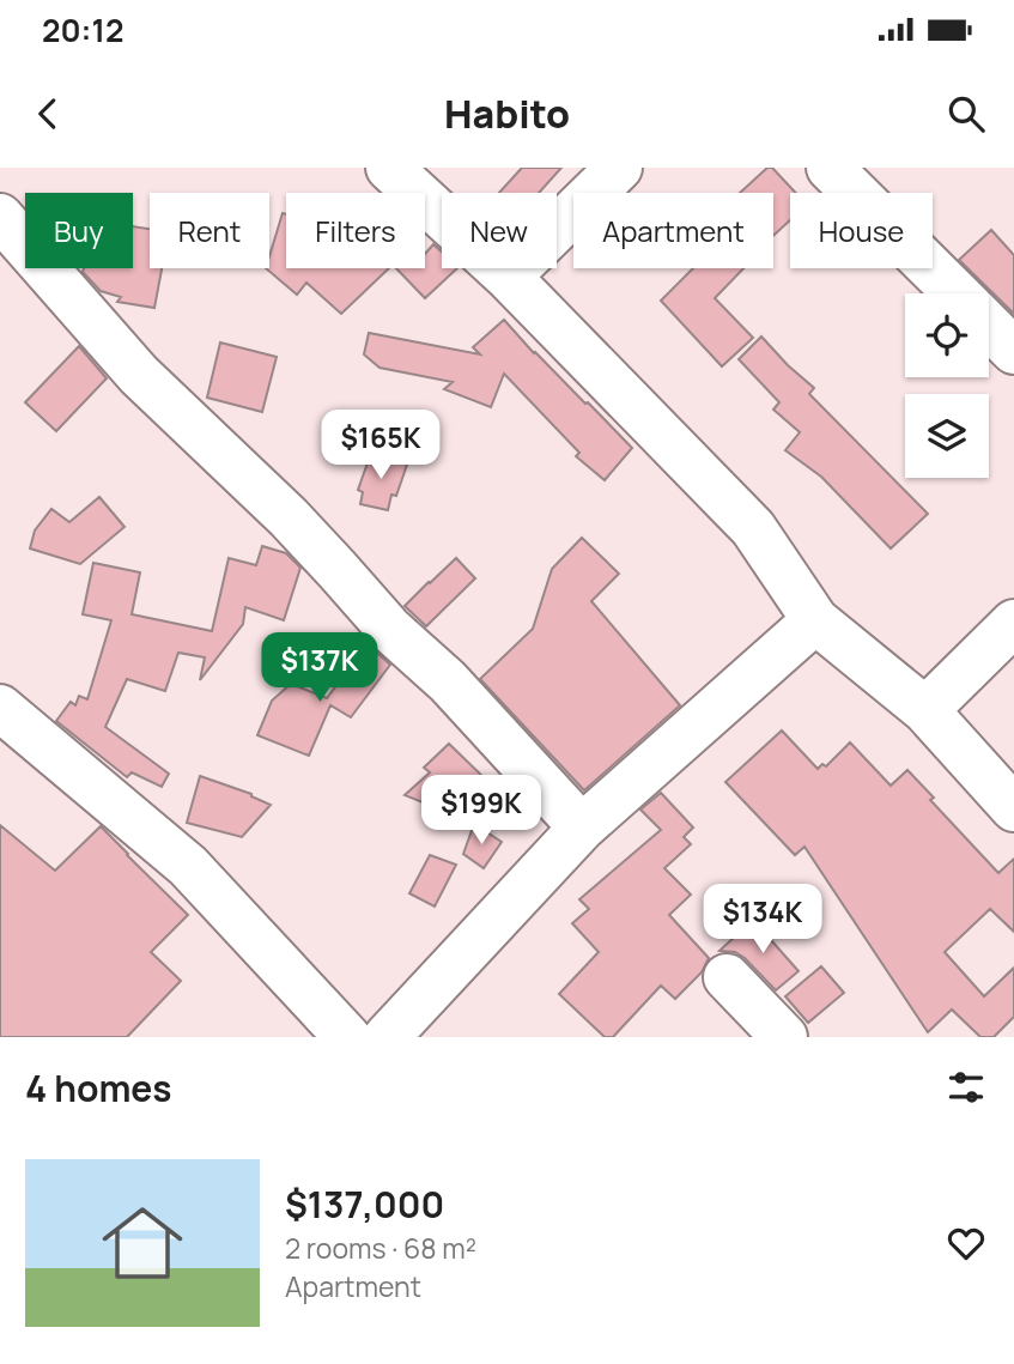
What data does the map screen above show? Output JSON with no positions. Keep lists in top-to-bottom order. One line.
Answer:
{"page":{"status":"20:12","header":"Habito","chip":["Buy","Rent","Filters","New","Apartment","House"],"price":["$165K","$137K","$199K","$134K"],"heading":"4 homes","list":[{"name":"$137,000","note":"2 rooms · 68 m² · Apartment"}]}}
